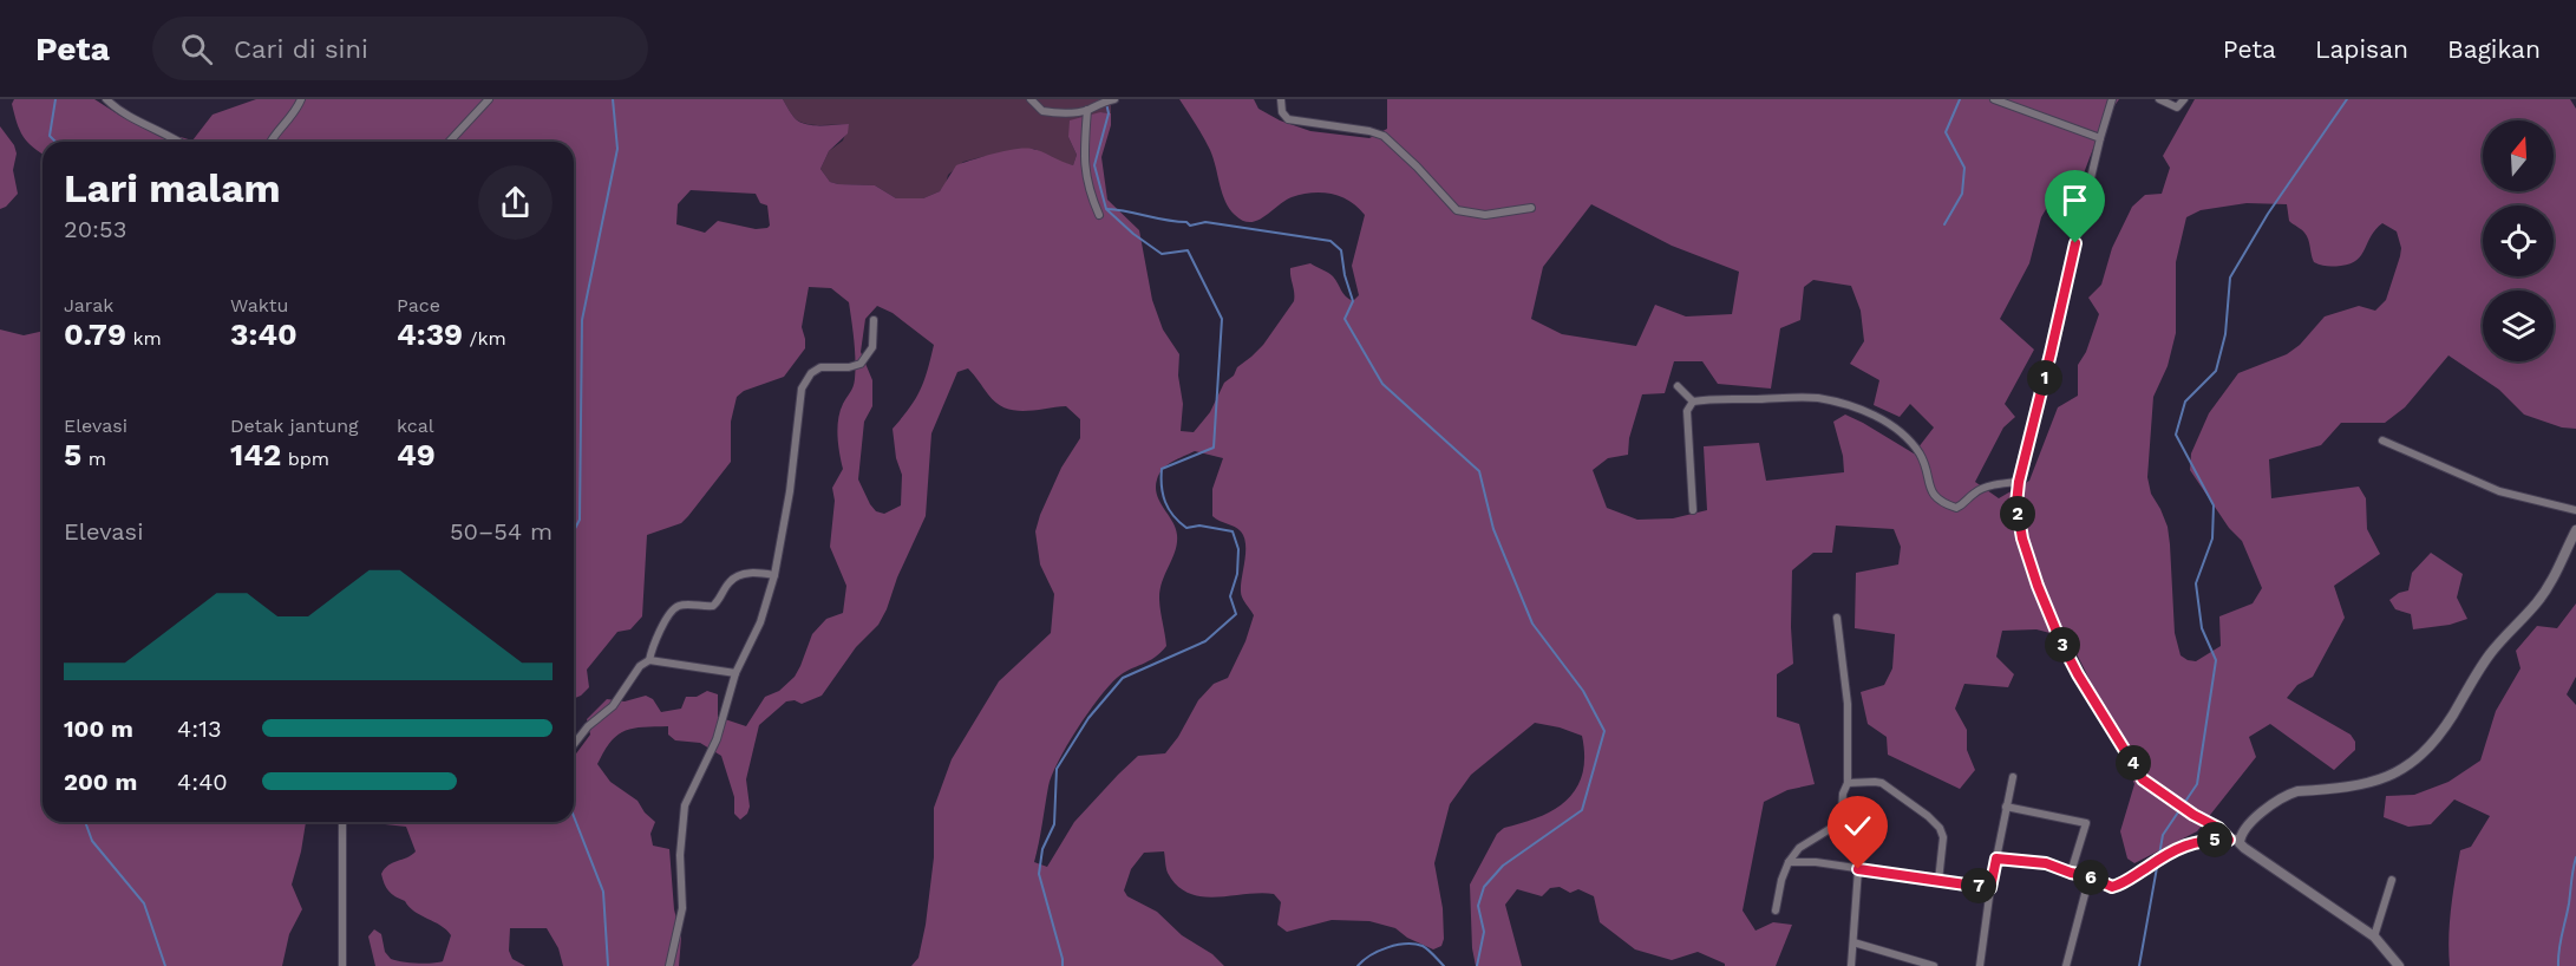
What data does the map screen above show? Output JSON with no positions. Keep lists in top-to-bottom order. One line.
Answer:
{"north":"top","page":{"header":"Peta","search":"Cari di sini","nav":["Peta","Lapisan","Bagikan"],"heading":["Lari malam","20:53"],"stats":[["Jarak","0.79 km"],["Waktu","3:40"],["Pace","4:39 /km"],["Elevasi","5 m"],["Detak jantung","142 bpm"],["kcal","49"]],"pins":["1","2","3","4","5","6","7"],"chart":["Elevasi","50–54 m"],"list":[{"name":"100 m","note":"4:13"},{"name":"200 m","note":"4:40"}]}}
